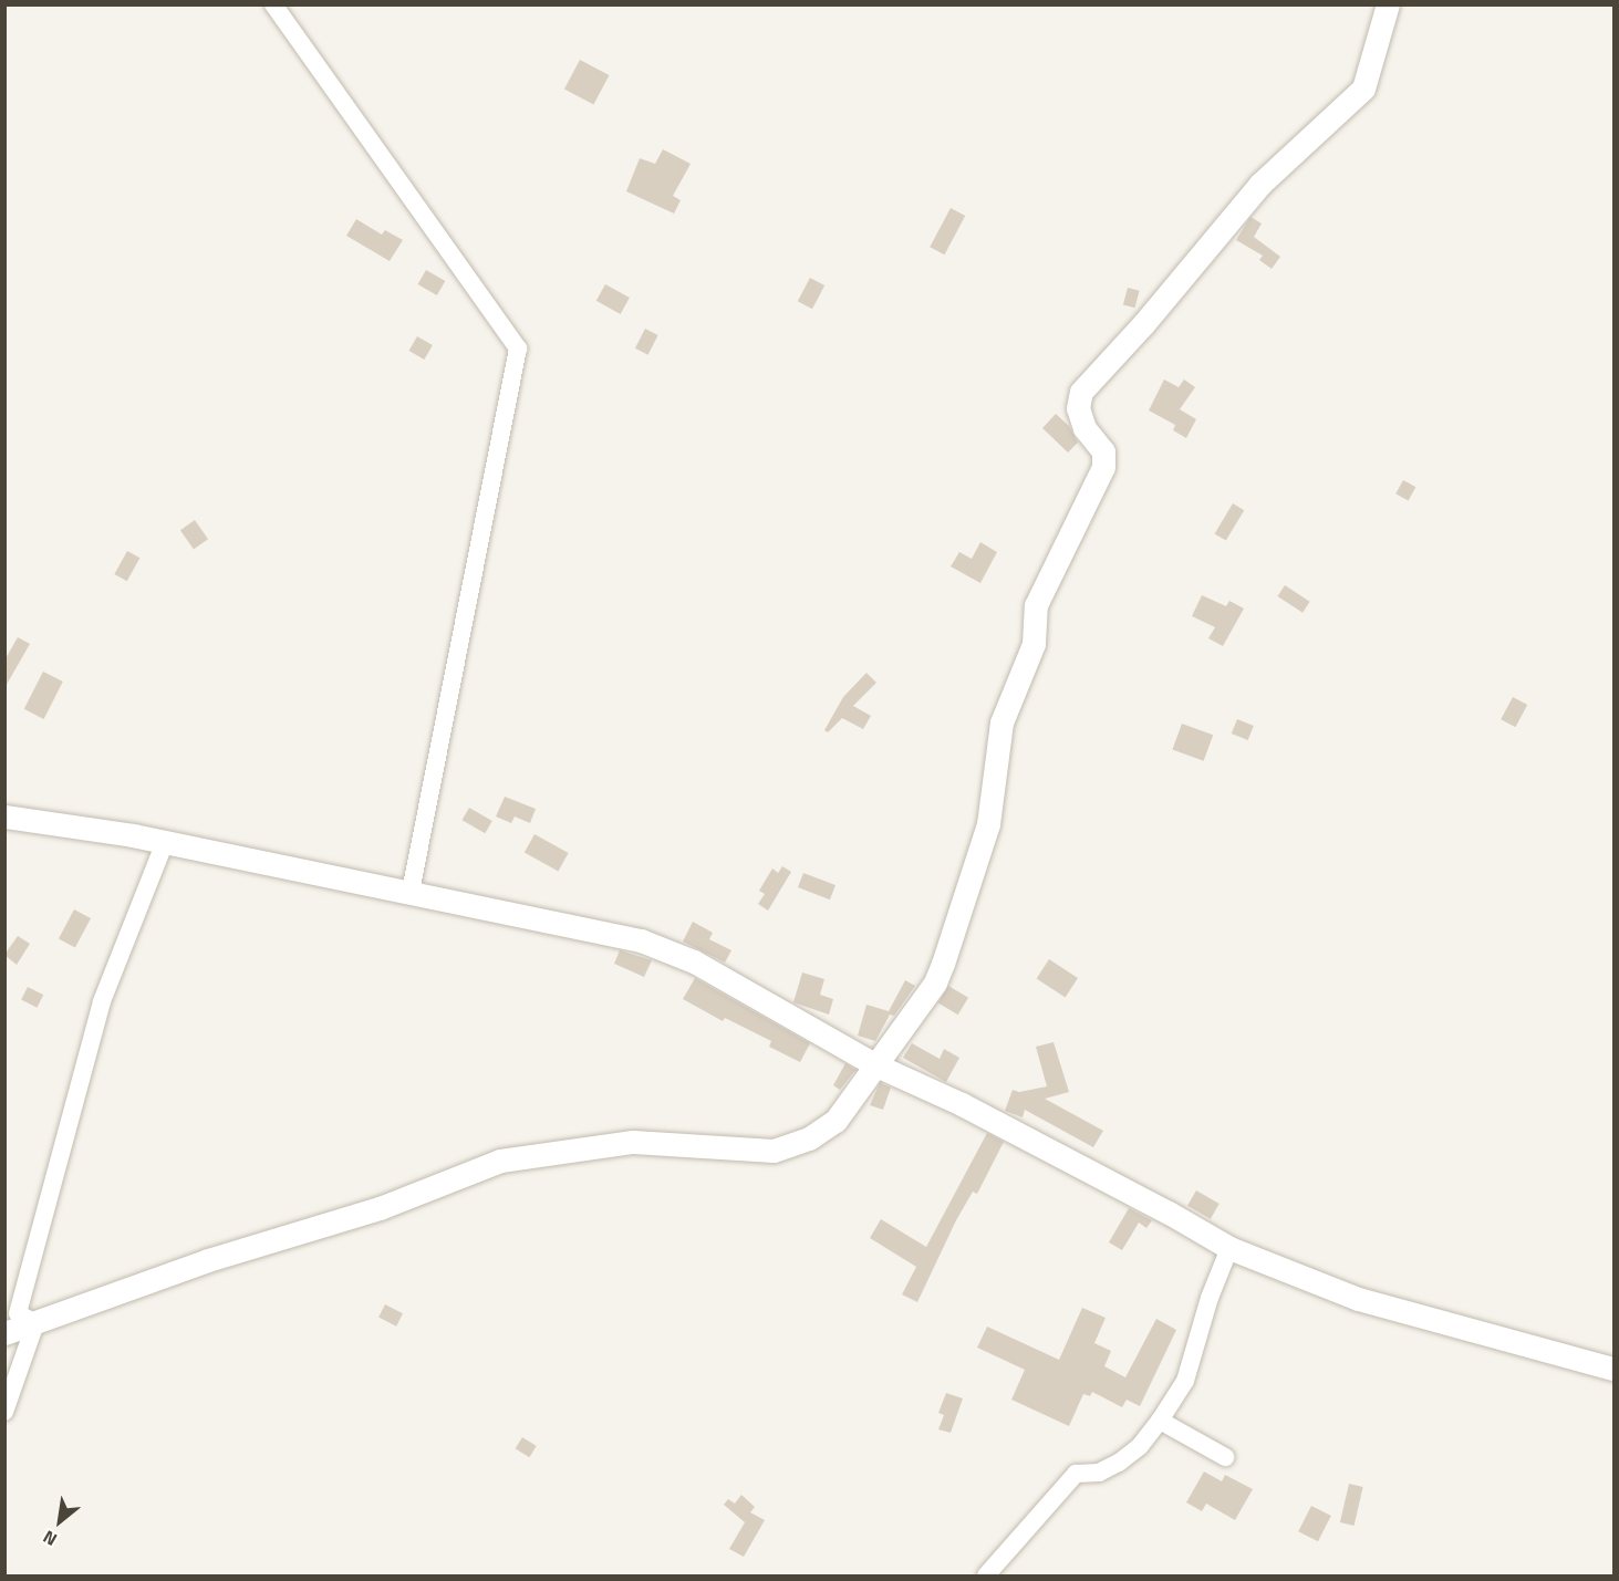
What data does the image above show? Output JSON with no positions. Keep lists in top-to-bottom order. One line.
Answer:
{"north":"bottom left"}
